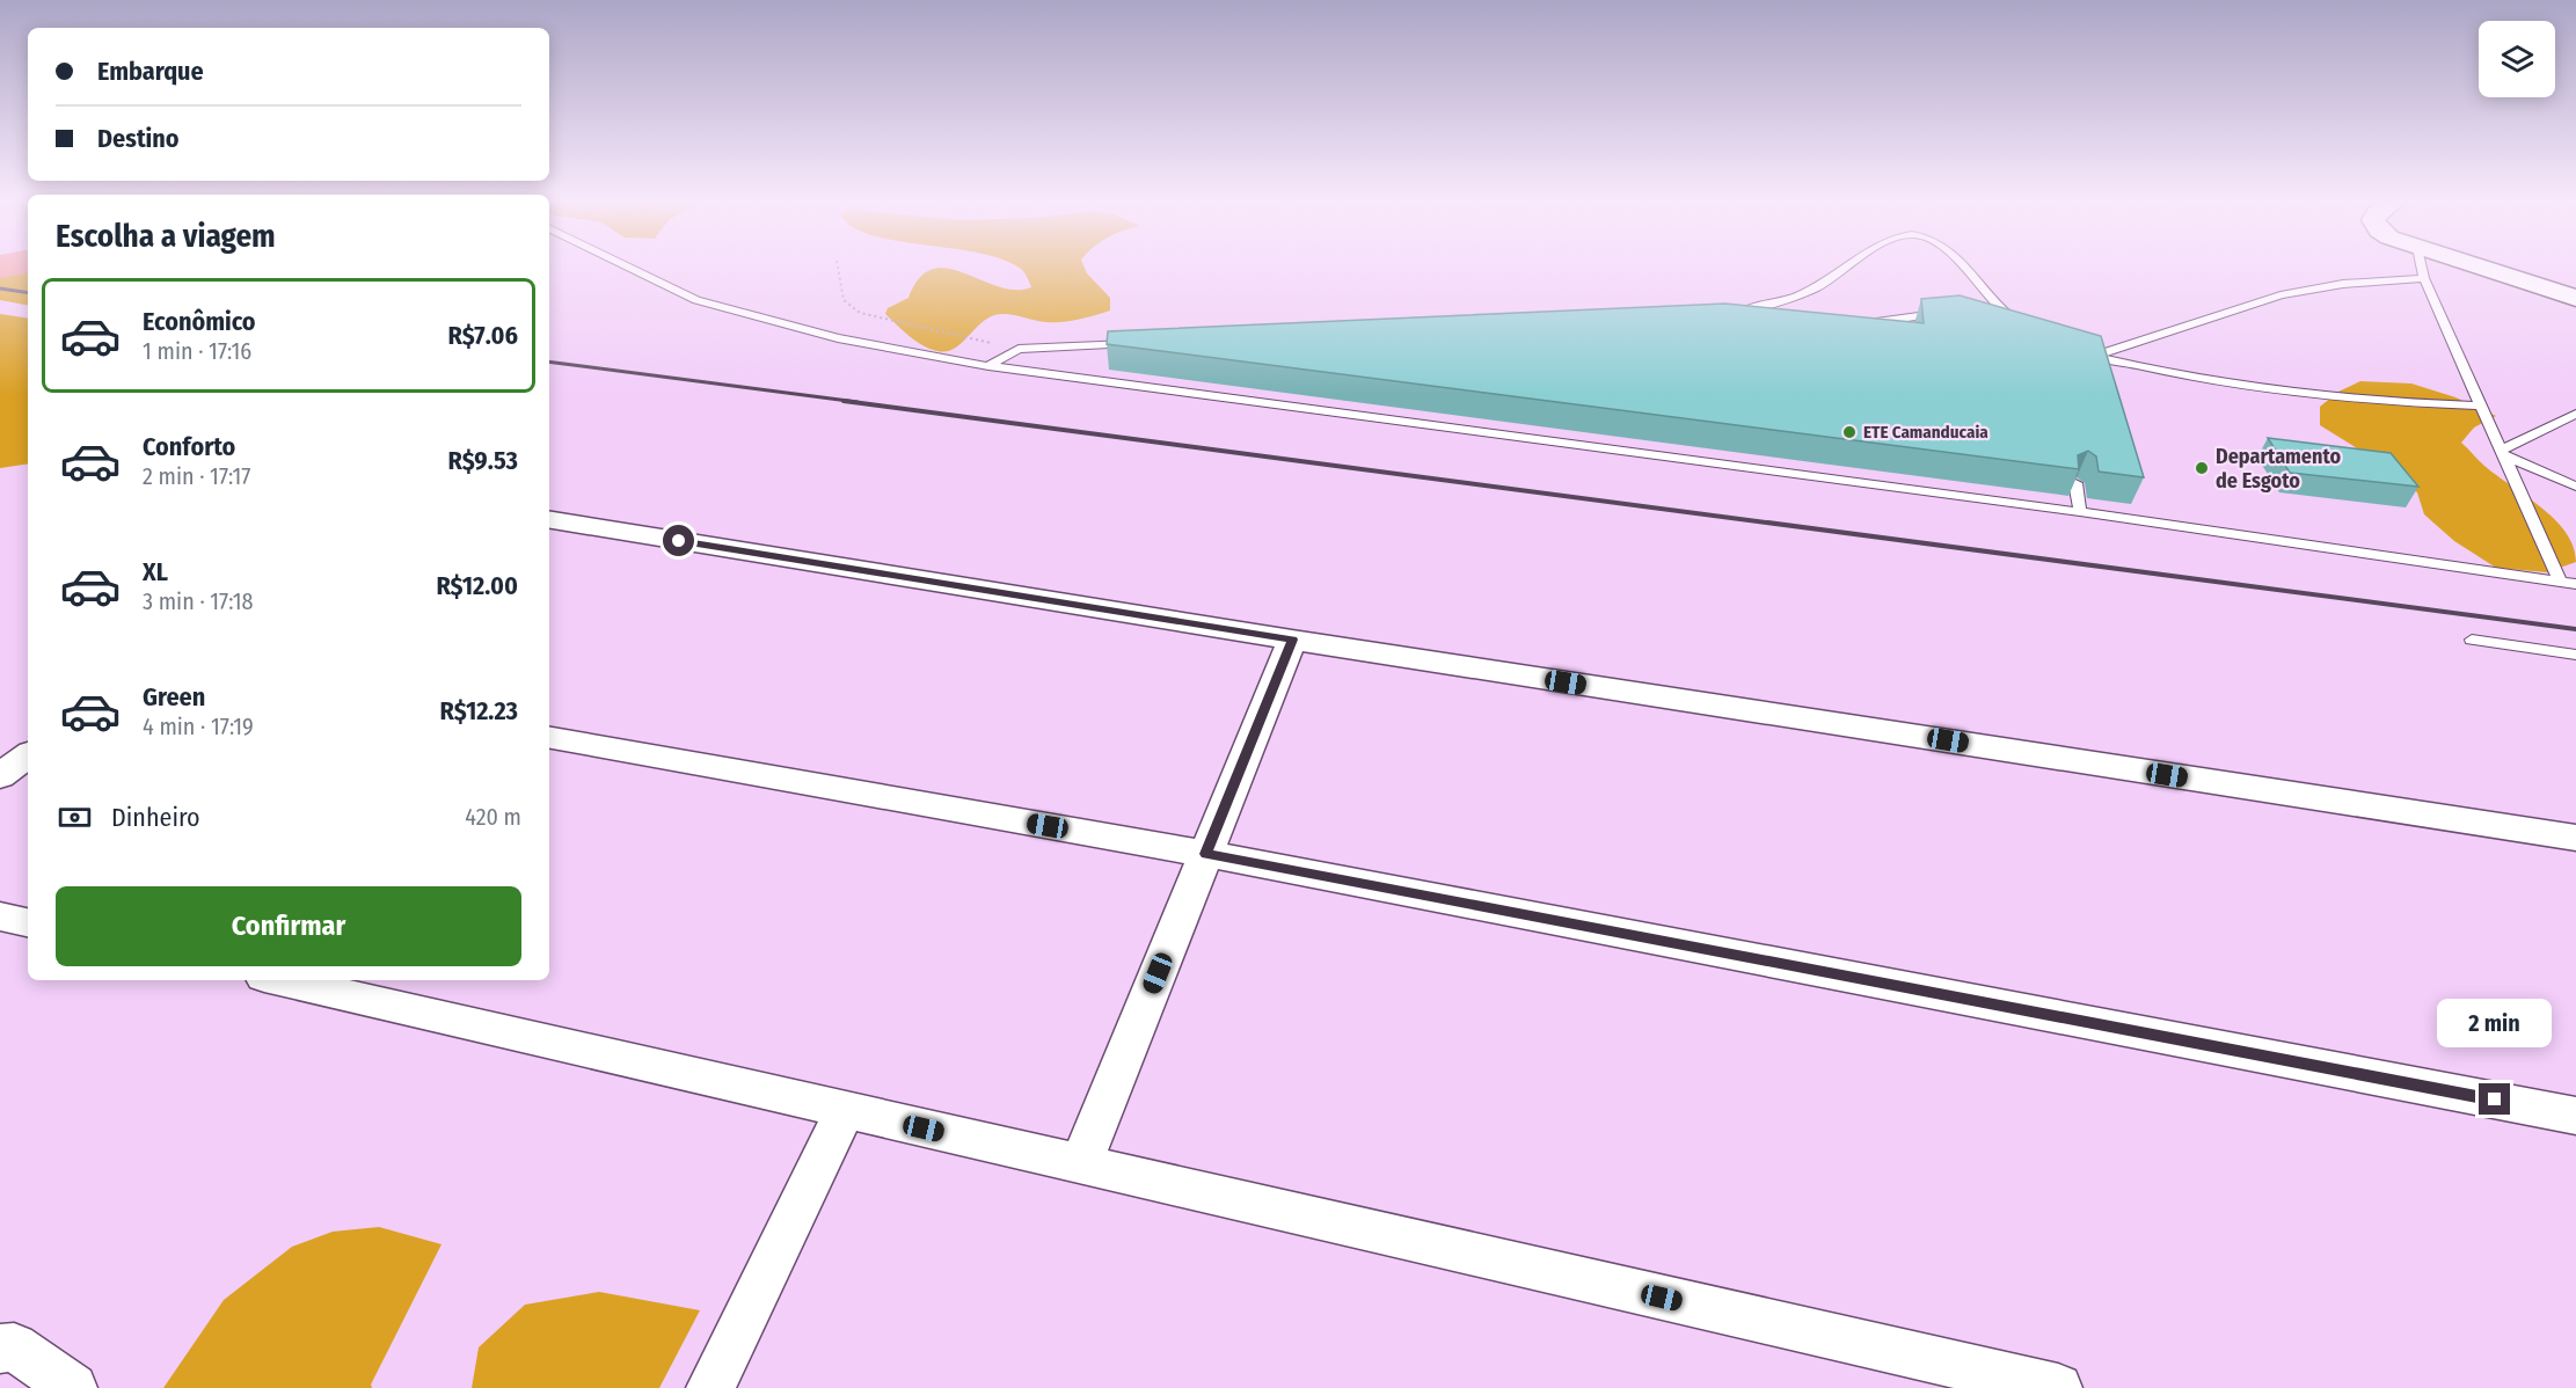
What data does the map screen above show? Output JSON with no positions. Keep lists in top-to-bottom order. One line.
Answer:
{"places":["ETE Camanducaia","Departamento de Esgoto"],"page":{"banner":["Embarque","Destino"],"heading":"Escolha a viagem","list":[{"name":"Econômico","note":"1 min · 17:16","value":"R$7.06"},{"name":"Conforto","note":"2 min · 17:17","value":"R$9.53"},{"name":"XL","note":"3 min · 17:18","value":"R$12.00"},{"name":"Green","note":"4 min · 17:19","value":"R$12.23"}],"pay":["Dinheiro","420 m"],"buttons":"Confirmar","bubble":"2 min"}}
